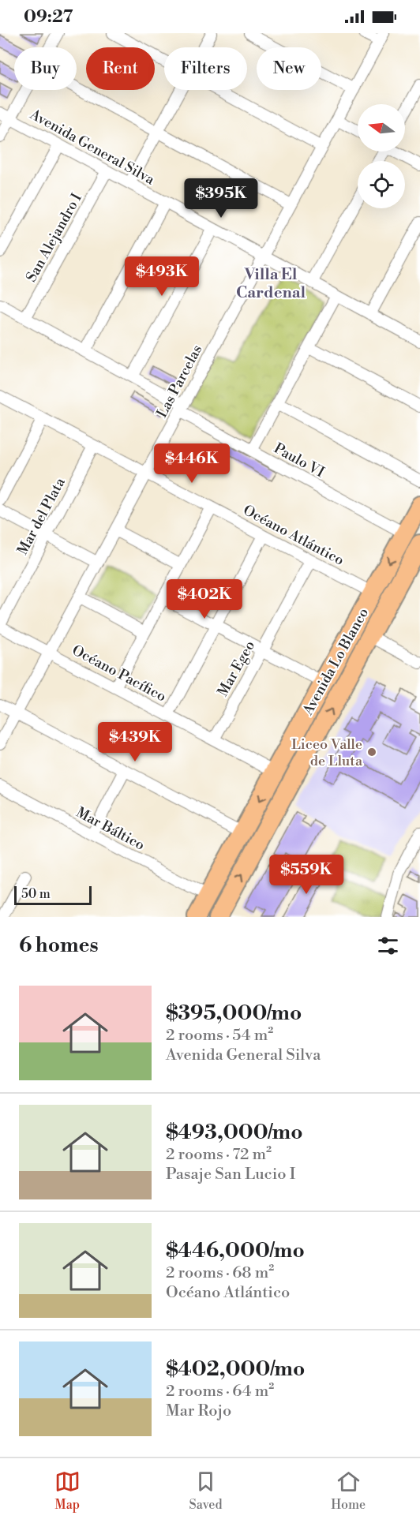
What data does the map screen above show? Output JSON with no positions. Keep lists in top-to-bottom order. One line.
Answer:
{"streets":{"main road":["Avenida Lo Blanco"],"street":["Avenida General Silva","San Alejandro I","Las Parcelas","Paulo VI","Mar del Plata","Océano Atlántico","Mar Egeo","Océano Pacífico","Mar Báltico"]},"crossings":[["Avenida General Silva","San Alejandro I"],["Avenida General Silva","Las Parcelas"],["San Alejandro I","Paulo VI"],["Las Parcelas","Paulo VI"],["Las Parcelas","Océano Atlántico"],["Las Parcelas","Océano Pacífico"],["Paulo VI","Avenida Lo Blanco"],["Mar del Plata","Océano Atlántico"],["Mar del Plata","Océano Pacífico"],["Océano Atlántico","Avenida Lo Blanco"],["Océano Atlántico","Mar Egeo"],["Avenida Lo Blanco","Océano Pacífico"],["Avenida Lo Blanco","Mar Báltico"],["Mar Egeo","Océano Pacífico"]],"districts":["Villa El Cardenal"],"places":["Liceo Valle de Lluta"],"scale_bar":"50 m","north":"left","page":{"status":"09:27","chip":["Buy","Rent","Filters","New"],"price":["$395K","$493K","$446K","$402K","$439K","$559K"],"scale":"50 m","heading":"6 homes","list":[{"name":"$395,000/mo","note":"2 rooms · 54 m² · Avenida General Silva"},{"name":"$493,000/mo","note":"2 rooms · 72 m² · Pasaje San Lucio I"},{"name":"$446,000/mo","note":"2 rooms · 68 m² · Océano Atlántico"},{"name":"$402,000/mo","note":"2 rooms · 64 m² · Mar Rojo"}],"tabs":["Map","Saved","Home"]}}
